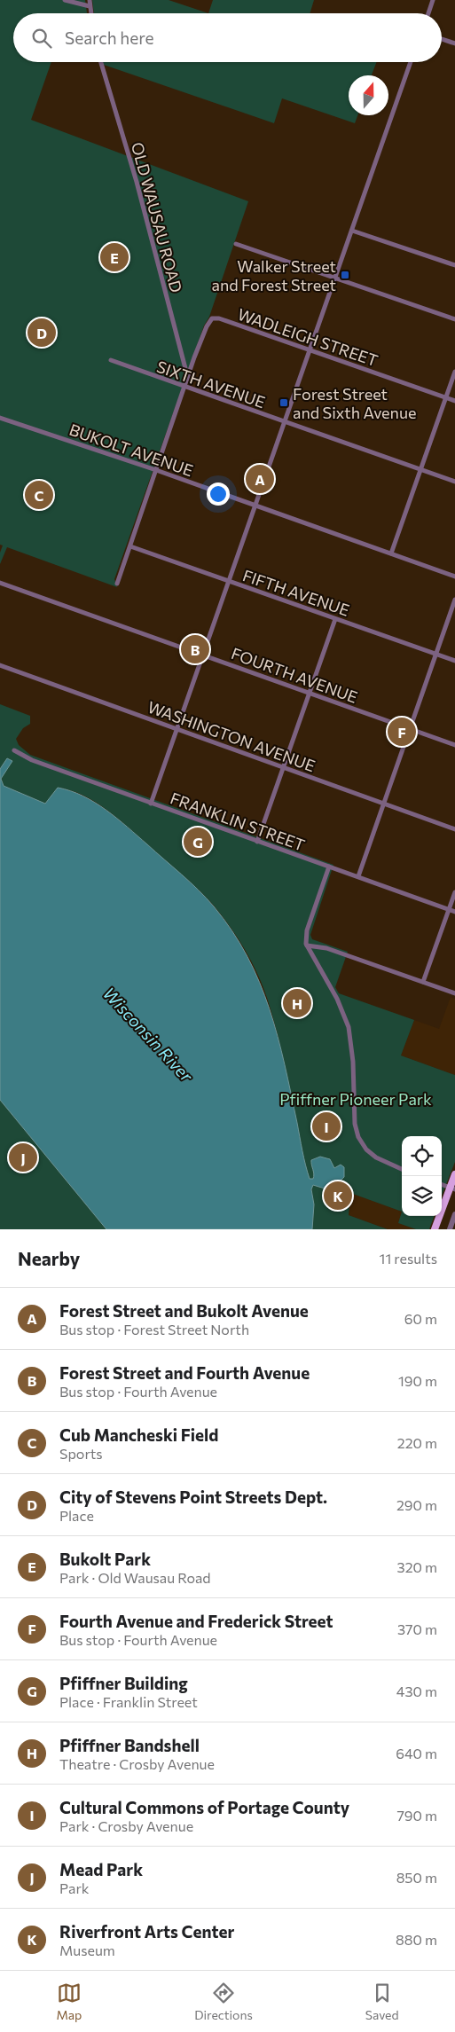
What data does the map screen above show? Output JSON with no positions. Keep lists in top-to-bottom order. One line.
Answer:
{"streets":{"street":["OLD WAUSAU ROAD","WADLEIGH STREET","SIXTH AVENUE","BUKOLT AVENUE","FIFTH AVENUE","FOURTH AVENUE","WASHINGTON AVENUE","FRANKLIN STREET"]},"crossings":[["OLD WAUSAU ROAD","WADLEIGH STREET"]],"water":["Wisconsin River"],"parks":["Pfiffner Pioneer Park"],"places":{"transit":["Walker Street and Forest Street","Forest Street and Sixth Avenue"]},"north":"top","page":{"search":"Search here","pins":["E","D","A","C","B","F","G","H","I","J","K"],"heading":["Nearby","11 results"],"list":[{"mark":"A","name":"Forest Street and Bukolt Avenue","note":"Bus stop · Forest Street North","value":"60 m"},{"mark":"B","name":"Forest Street and Fourth Avenue","note":"Bus stop · Fourth Avenue","value":"190 m"},{"mark":"C","name":"Cub Mancheski Field","note":"Sports","value":"220 m"},{"mark":"D","name":"City of Stevens Point Streets Dept.","note":"Place","value":"290 m"},{"mark":"E","name":"Bukolt Park","note":"Park · Old Wausau Road","value":"320 m"},{"mark":"F","name":"Fourth Avenue and Frederick Street","note":"Bus stop · Fourth Avenue","value":"370 m"},{"mark":"G","name":"Pfiffner Building","note":"Place · Franklin Street","value":"430 m"},{"mark":"H","name":"Pfiffner Bandshell","note":"Theatre · Crosby Avenue","value":"640 m"},{"mark":"I","name":"Cultural Commons of Portage County","note":"Park · Crosby Avenue","value":"790 m"},{"mark":"J","name":"Mead Park","note":"Park","value":"850 m"},{"mark":"K","name":"Riverfront Arts Center","note":"Museum","value":"880 m"}],"nav":["Map","Directions","Saved"]}}
